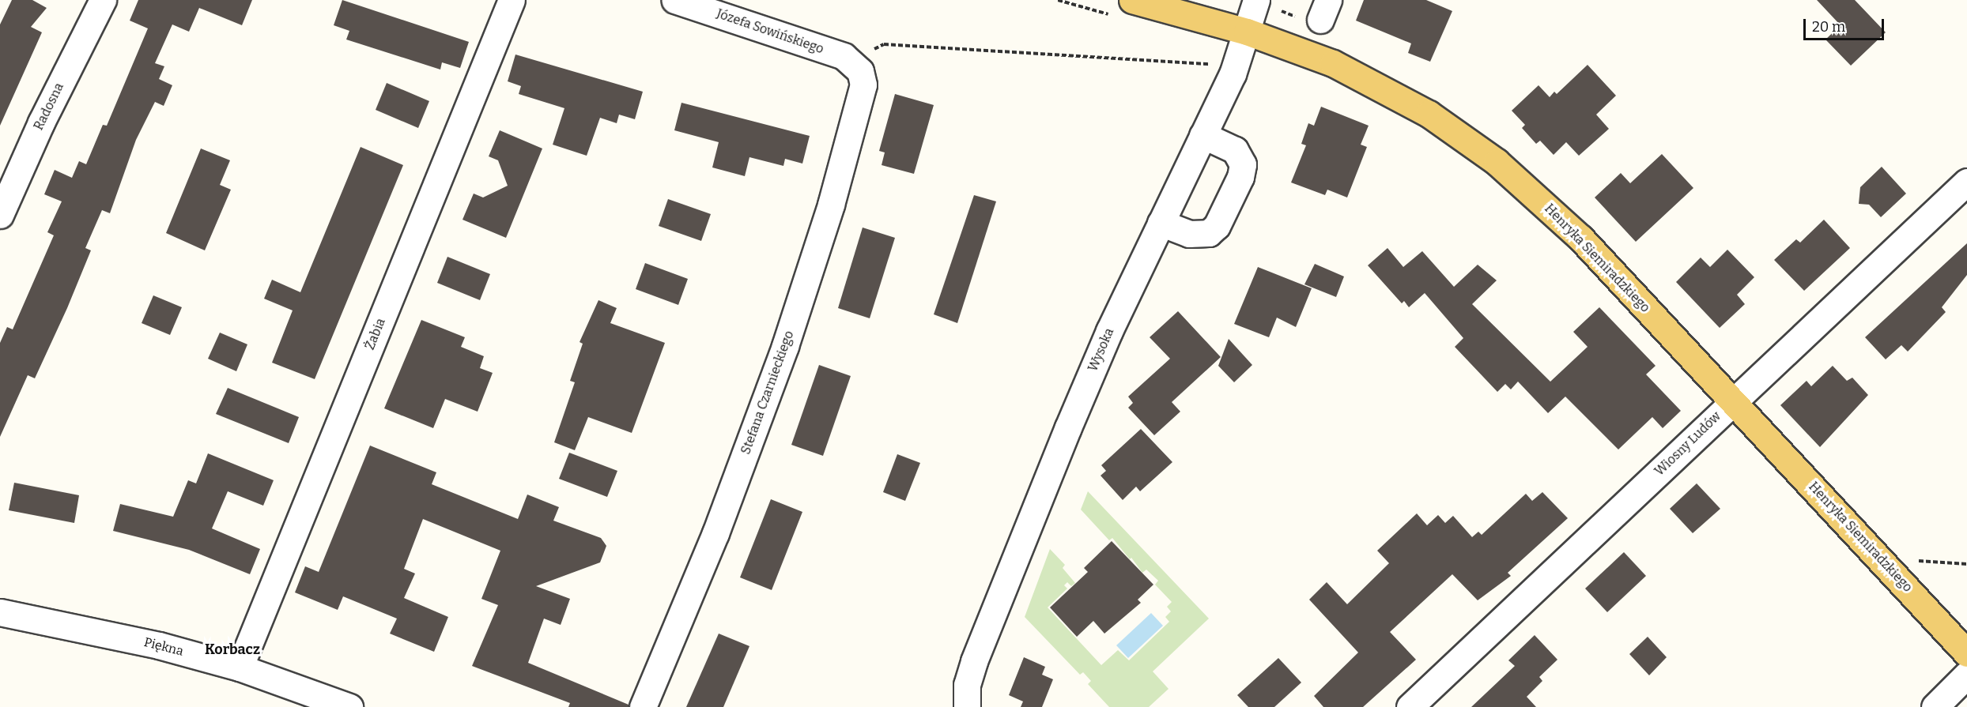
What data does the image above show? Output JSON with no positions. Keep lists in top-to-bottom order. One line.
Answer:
{"streets":{"main road":["Henryka Siemiradzkiego"],"street":["Józefa Sowińskiego","Radosna","Żabia","Wysoka","Stefana Czarnieckiego","Wiosny Ludów","Piękna"]},"crossings":[["Józefa Sowińskiego","Stefana Czarnieckiego"],["Henryka Siemiradzkiego","Wysoka"],["Henryka Siemiradzkiego","Wiosny Ludów"],["Żabia","Piękna"]],"districts":["Korbacz"],"scale_bar":"20 m"}
